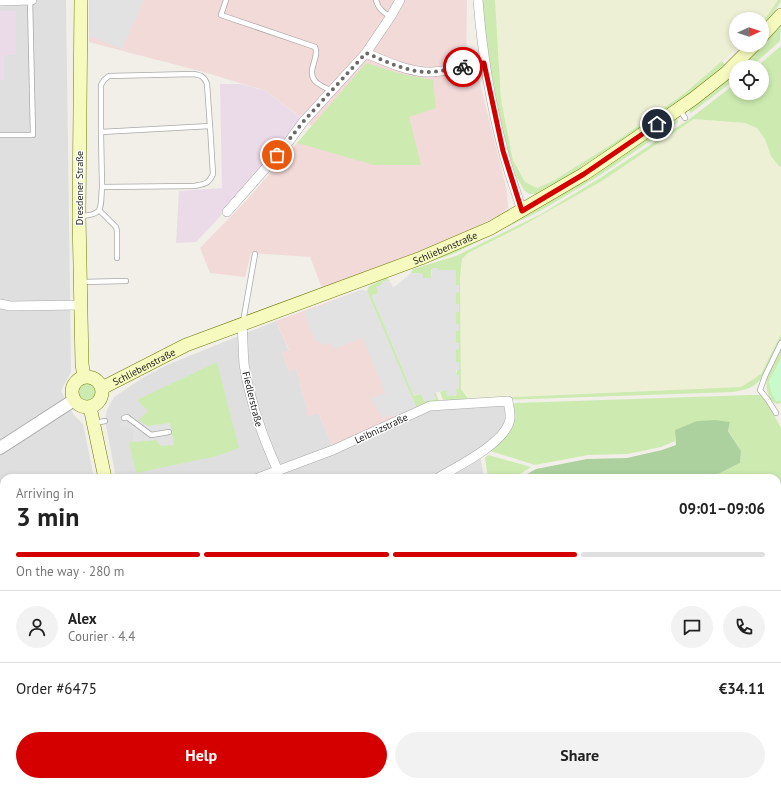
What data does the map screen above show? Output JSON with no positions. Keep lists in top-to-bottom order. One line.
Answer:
{"streets":{"main road":["Dresdener Straße","Schliebenstraße"],"street":["Fiedlerstraße","Leibnizstraße"]},"crossings":[["Dresdener Straße","Schliebenstraße"],["Schliebenstraße","Fiedlerstraße"],["Fiedlerstraße","Leibnizstraße"]],"north":"right","page":{"heading":["3 min","Arriving in","09:01–09:06"],"panel":["Alex","Courier · 4.4","Order #6475","€34.11"],"bar":"On the way · 280 m","buttons":["Help","Share"]}}
